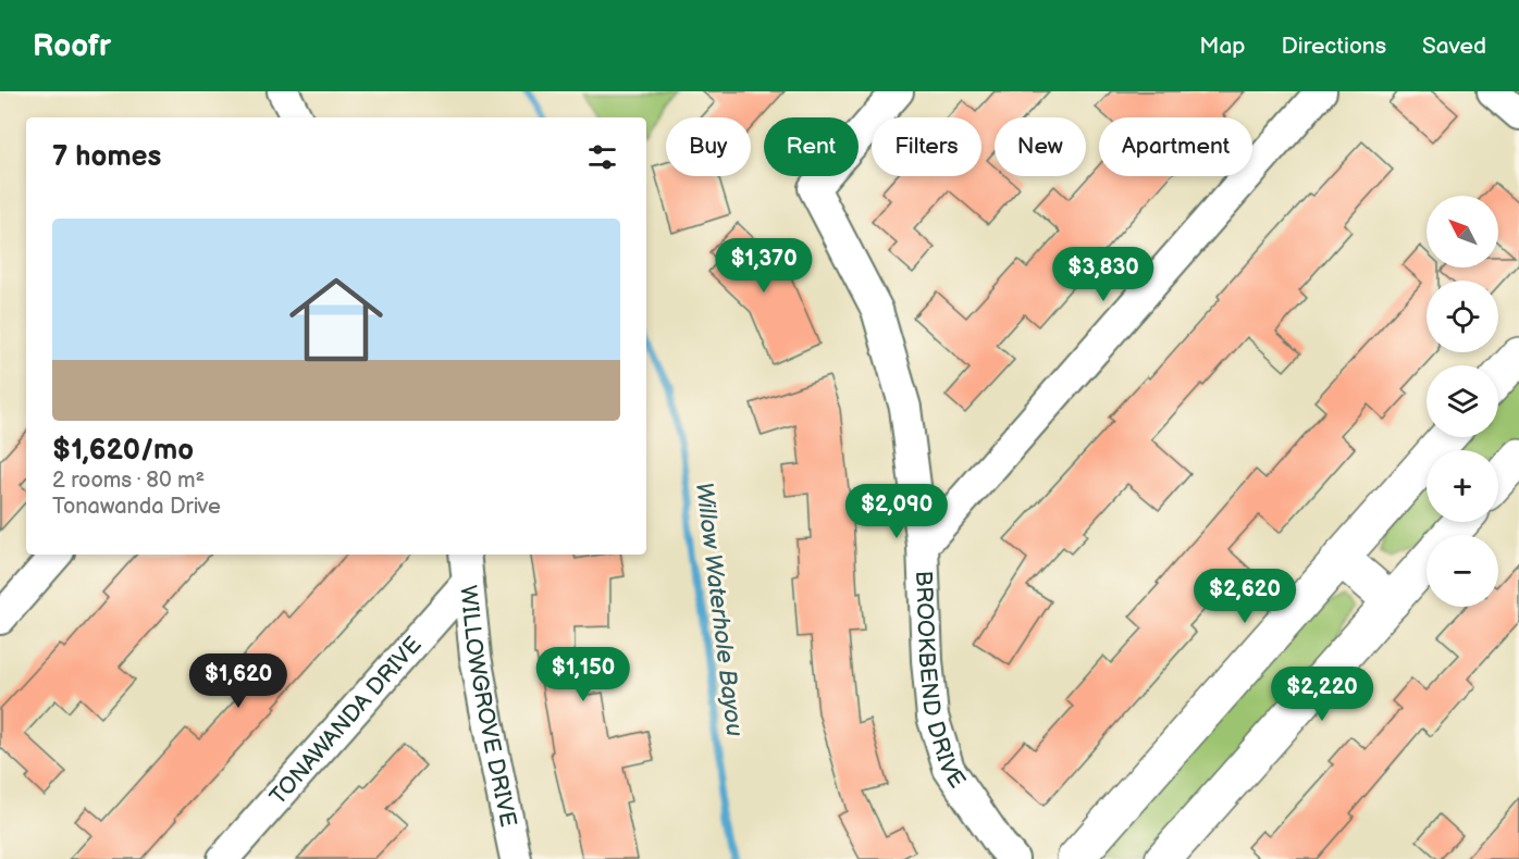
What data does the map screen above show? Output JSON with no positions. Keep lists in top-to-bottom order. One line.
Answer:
{"streets":{"street":["BROOKBEND DRIVE","WILLOWGROVE DRIVE","TONAWANDA DRIVE"]},"crossings":[["WILLOWGROVE DRIVE","TONAWANDA DRIVE"]],"water":["Willow Waterhole Bayou"],"north":"top left","page":{"header":"Roofr","nav":["Map","Directions","Saved"],"chip":["Buy","Rent","Filters","New","Apartment"],"heading":"7 homes","map_buttons":["+","−"],"list":[{"name":"$1,620/mo","note":"2 rooms · 80 m² · Tonawanda Drive"}],"price":["$1,370","$3,830","$2,090","$2,620","$1,150","$1,620","$2,220"]}}
